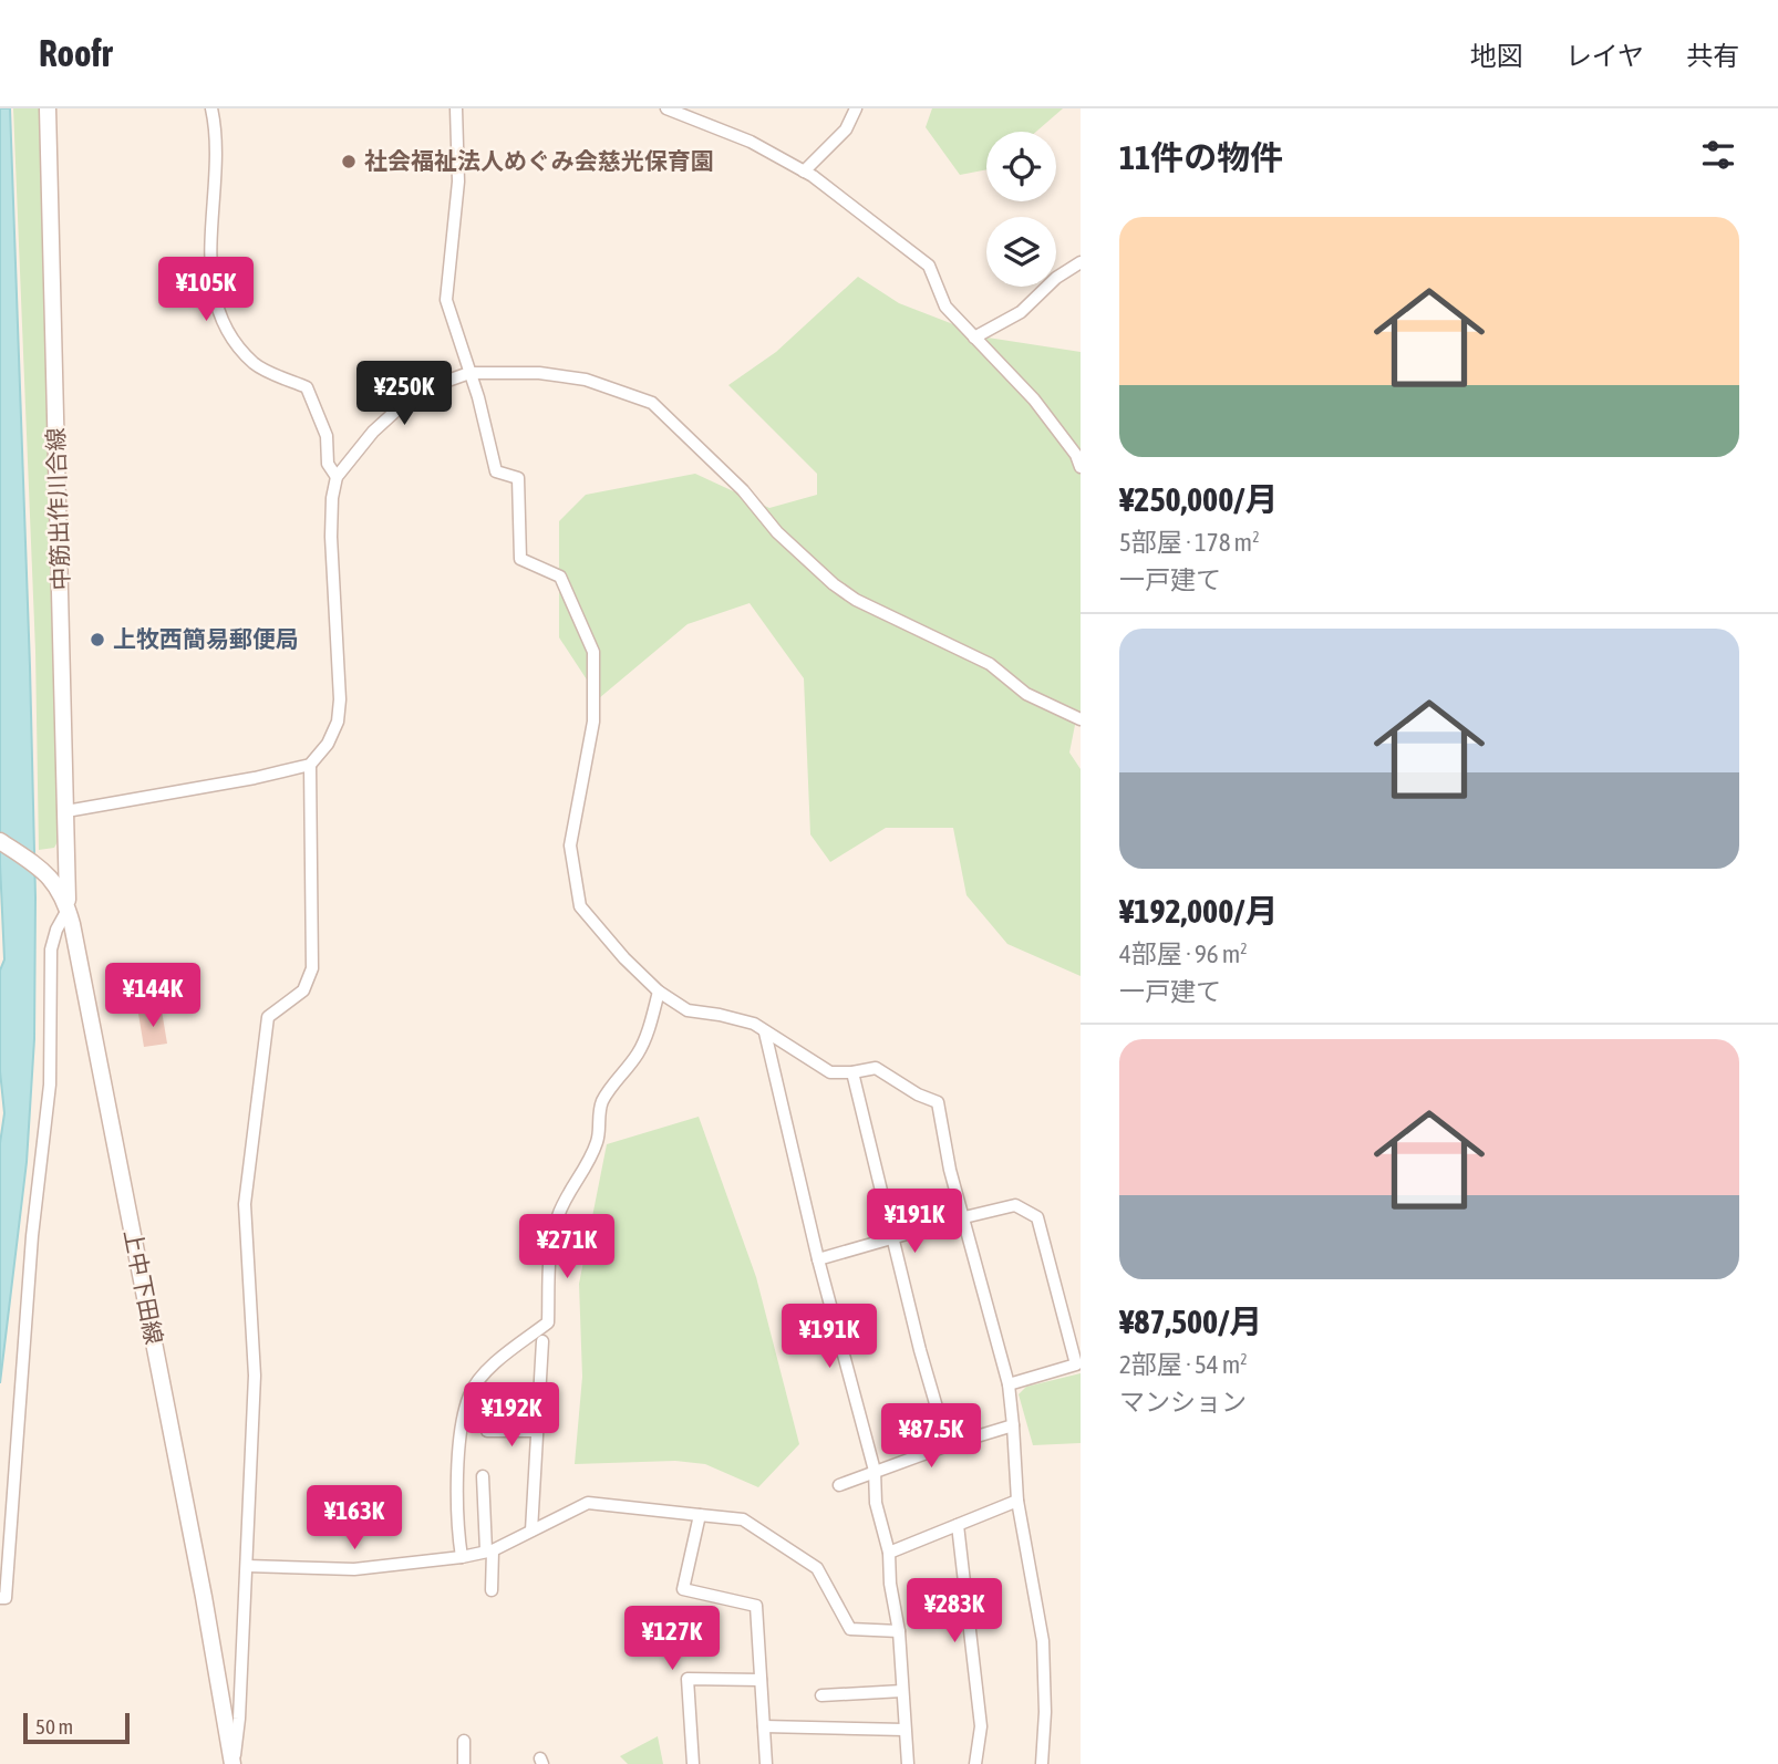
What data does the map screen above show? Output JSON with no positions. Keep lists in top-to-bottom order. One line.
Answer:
{"streets":{"main road":["中筋出作川合線","上中下田線"]},"crossings":[["中筋出作川合線","上中下田線"]],"places":["社会福祉法人めぐみ会慈光保育園","上牧西簡易郵便局"],"scale_bar":"50 m","page":{"header":"Roofr","nav":["地図","レイヤ","共有"],"heading":"11件の物件","list":[{"name":"¥250,000/月","note":"5部屋 · 178 m² · 一戸建て"},{"name":"¥192,000/月","note":"4部屋 · 96 m² · 一戸建て"},{"name":"¥87,500/月","note":"2部屋 · 54 m² · マンション"}],"price":["¥105K","¥250K","¥144K","¥191K","¥271K","¥191K","¥192K","¥87.5K","¥163K","¥283K","¥127K"],"scale":"50 m"}}
